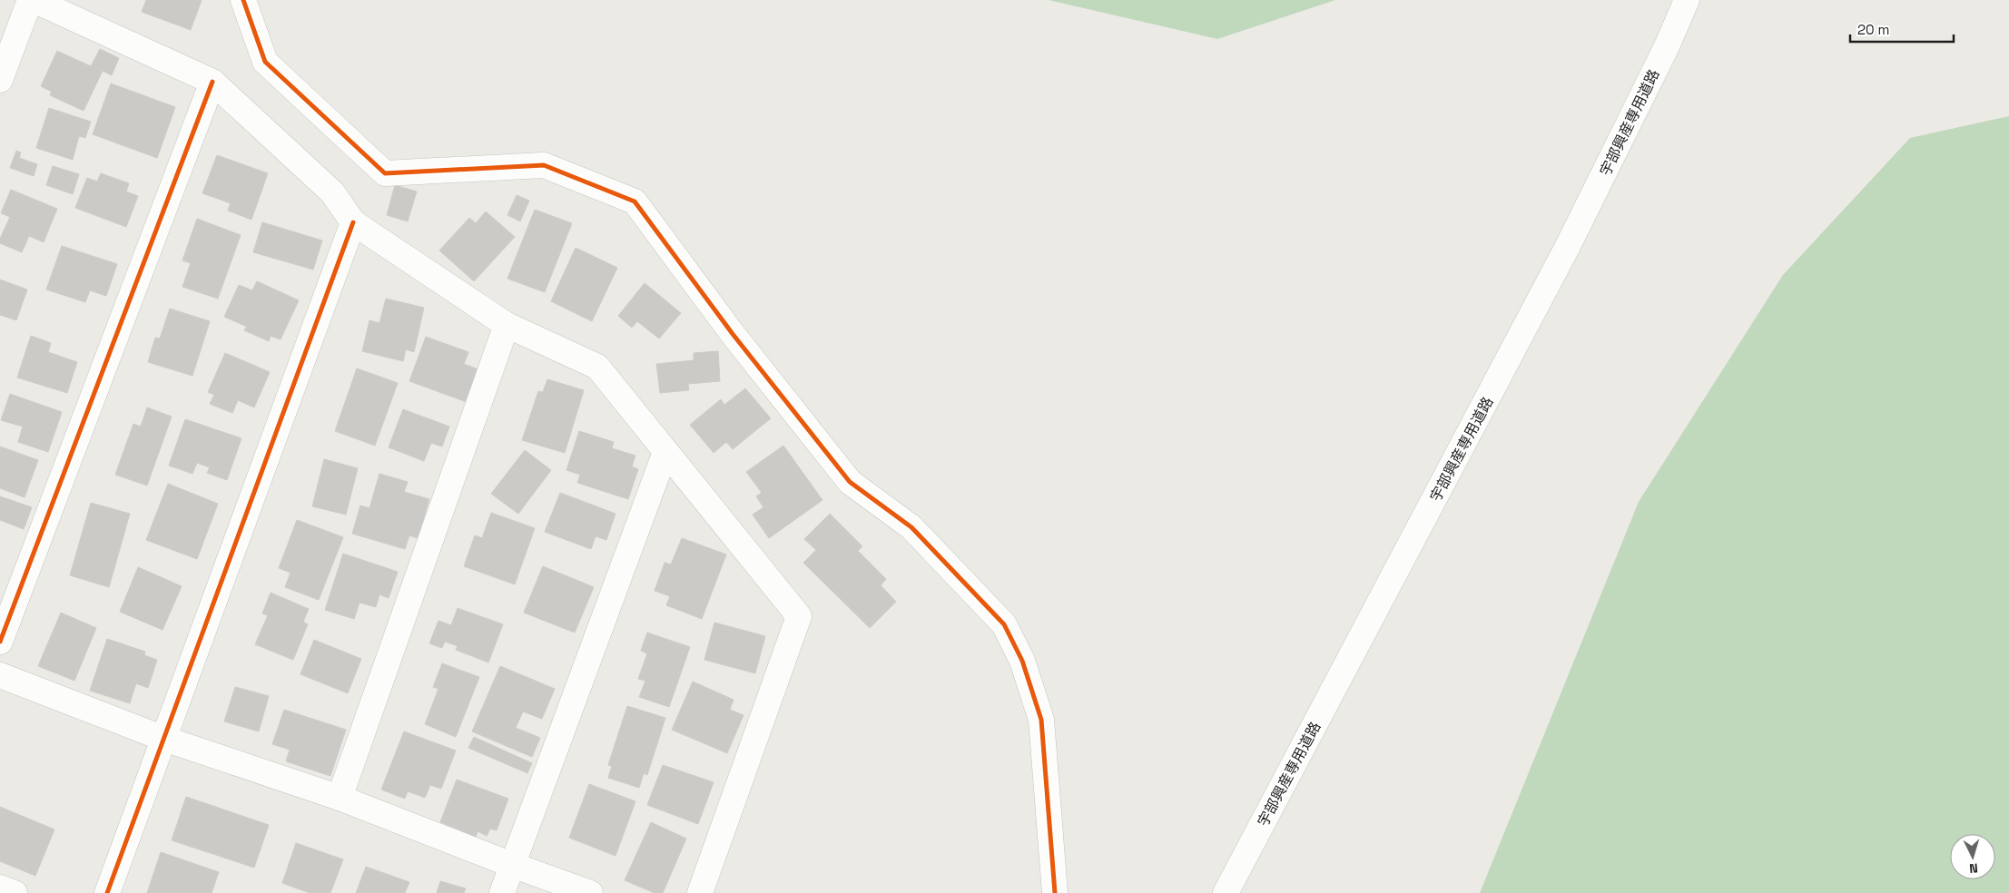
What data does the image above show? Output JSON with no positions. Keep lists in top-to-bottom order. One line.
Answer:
{"streets":{"street":["宇部興産専用道路"]},"scale_bar":"20 m","north":"bottom"}
